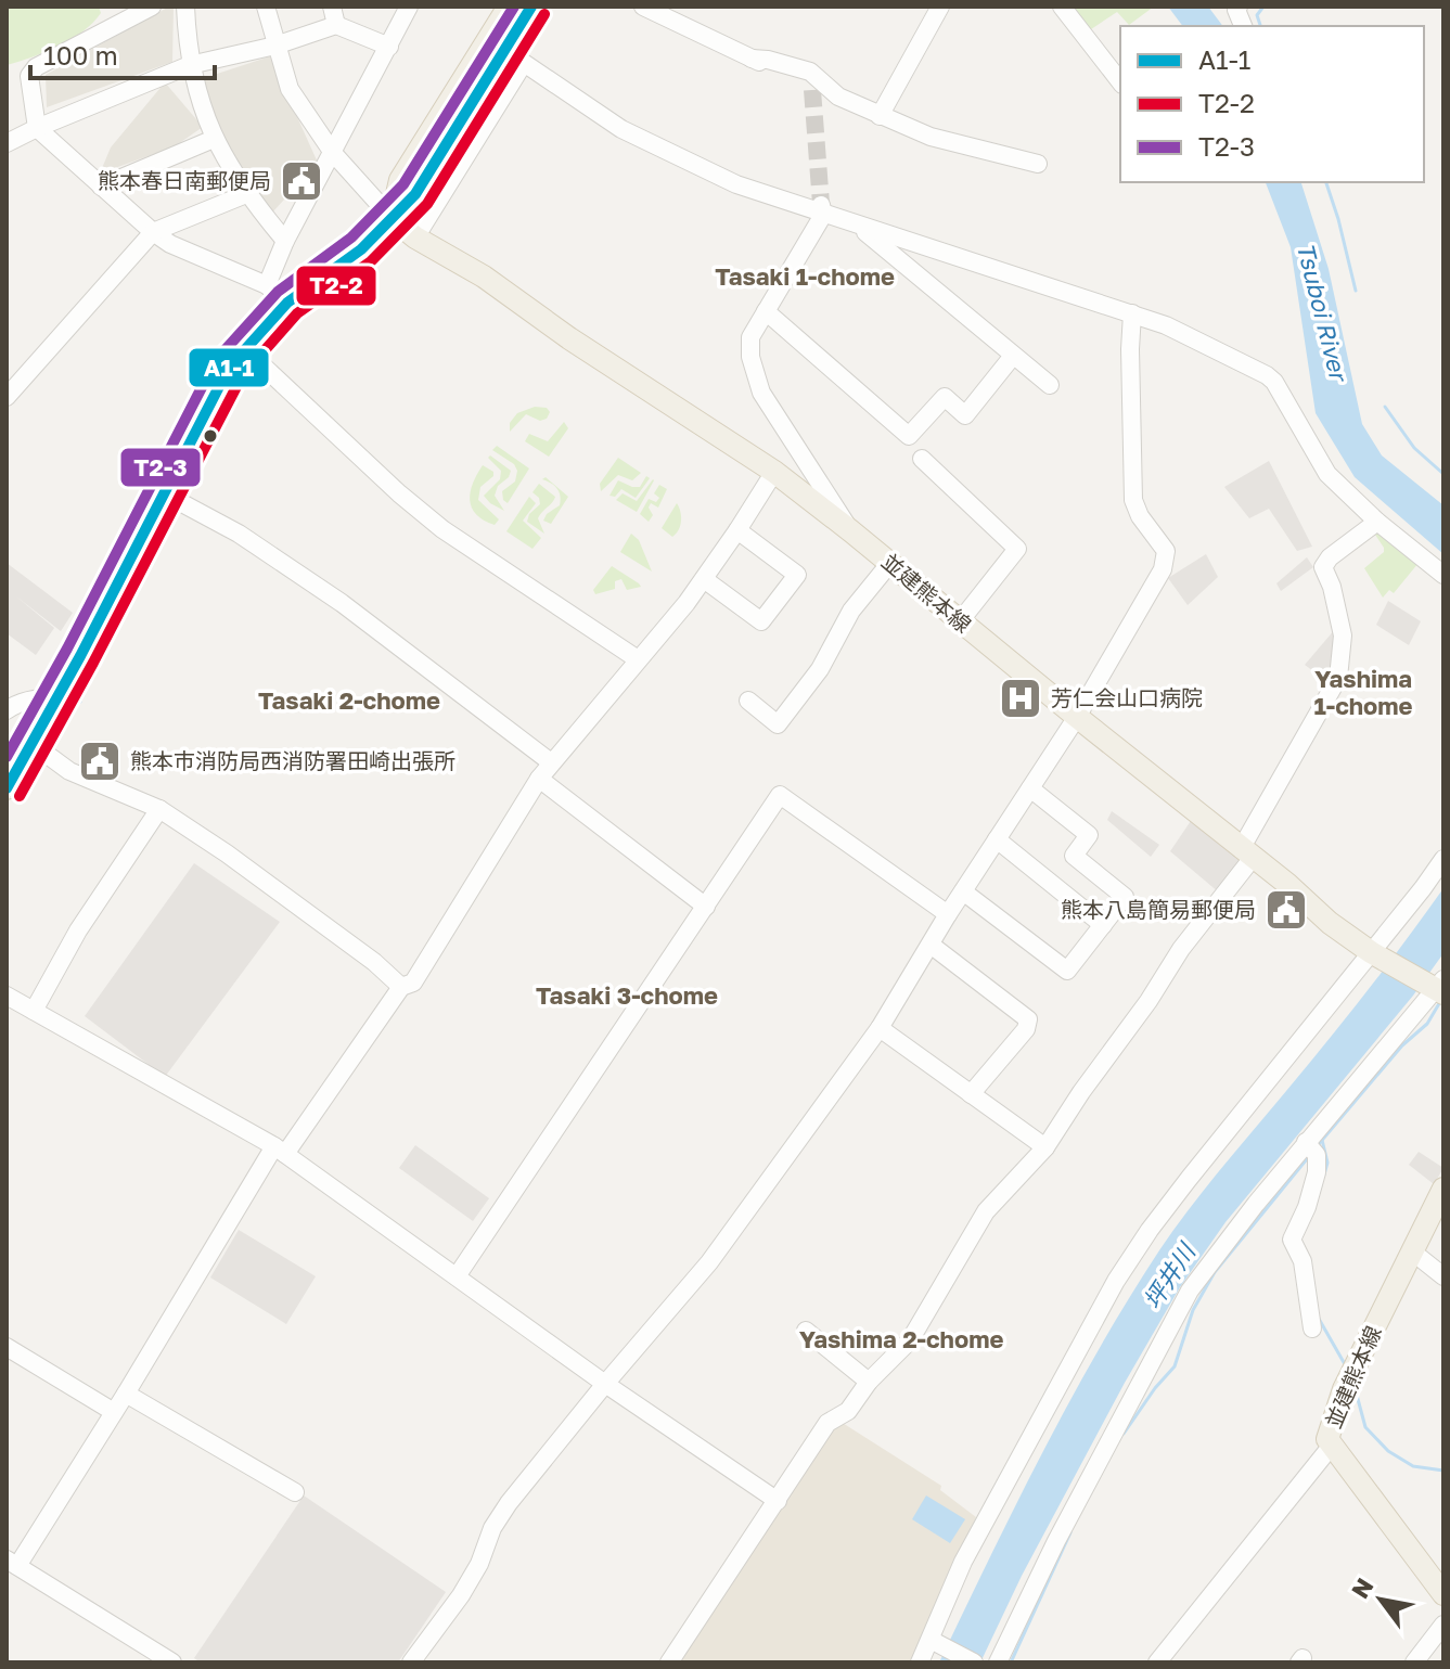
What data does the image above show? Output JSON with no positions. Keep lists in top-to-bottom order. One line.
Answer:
{"streets":{"main road":["並建熊本線"]},"districts":["Tasaki 1-chome","Yashima 1-chome","Tasaki 2-chome","Tasaki 3-chome","Yashima 2-chome"],"water":["Tsuboi River","坪井川"],"places":{"public building":["熊本春日南郵便局","熊本市消防局西消防署田崎出張所","熊本八島簡易郵便局"],"hospital":["芳仁会山口病院"]},"lines":["transit line A1-1","transit line T2-3","transit line T2-2"],"legend":["A1-1","T2-2","T2-3"],"scale_bar":"100 m","north":"top left"}
